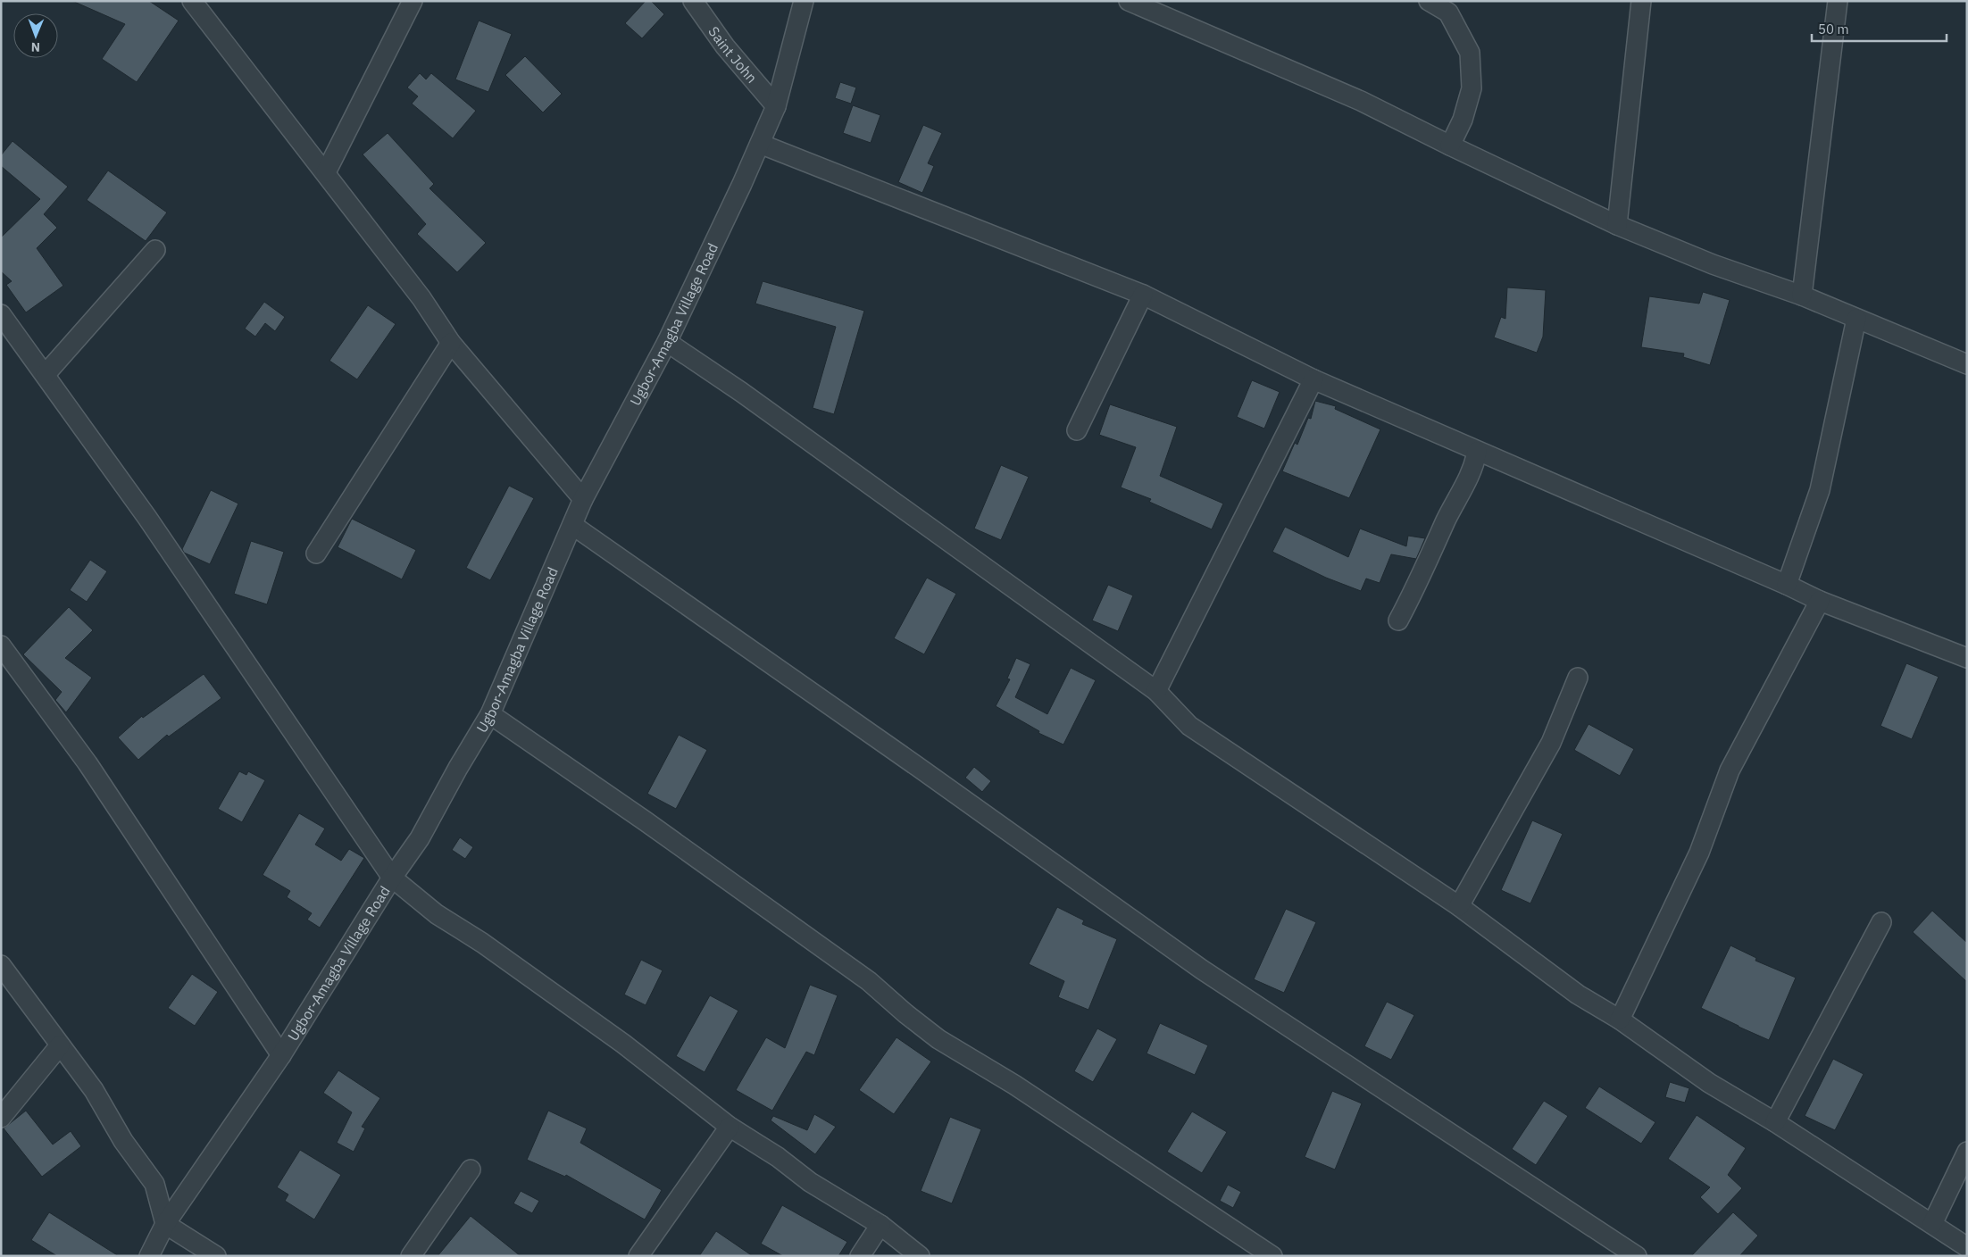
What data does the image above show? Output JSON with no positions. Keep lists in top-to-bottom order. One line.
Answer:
{"streets":{"street":["Saint John","Ugbor-Amagba Village Road"]},"crossings":[["Saint John","Ugbor-Amagba Village Road"]],"scale_bar":"50 m","north":"bottom"}
